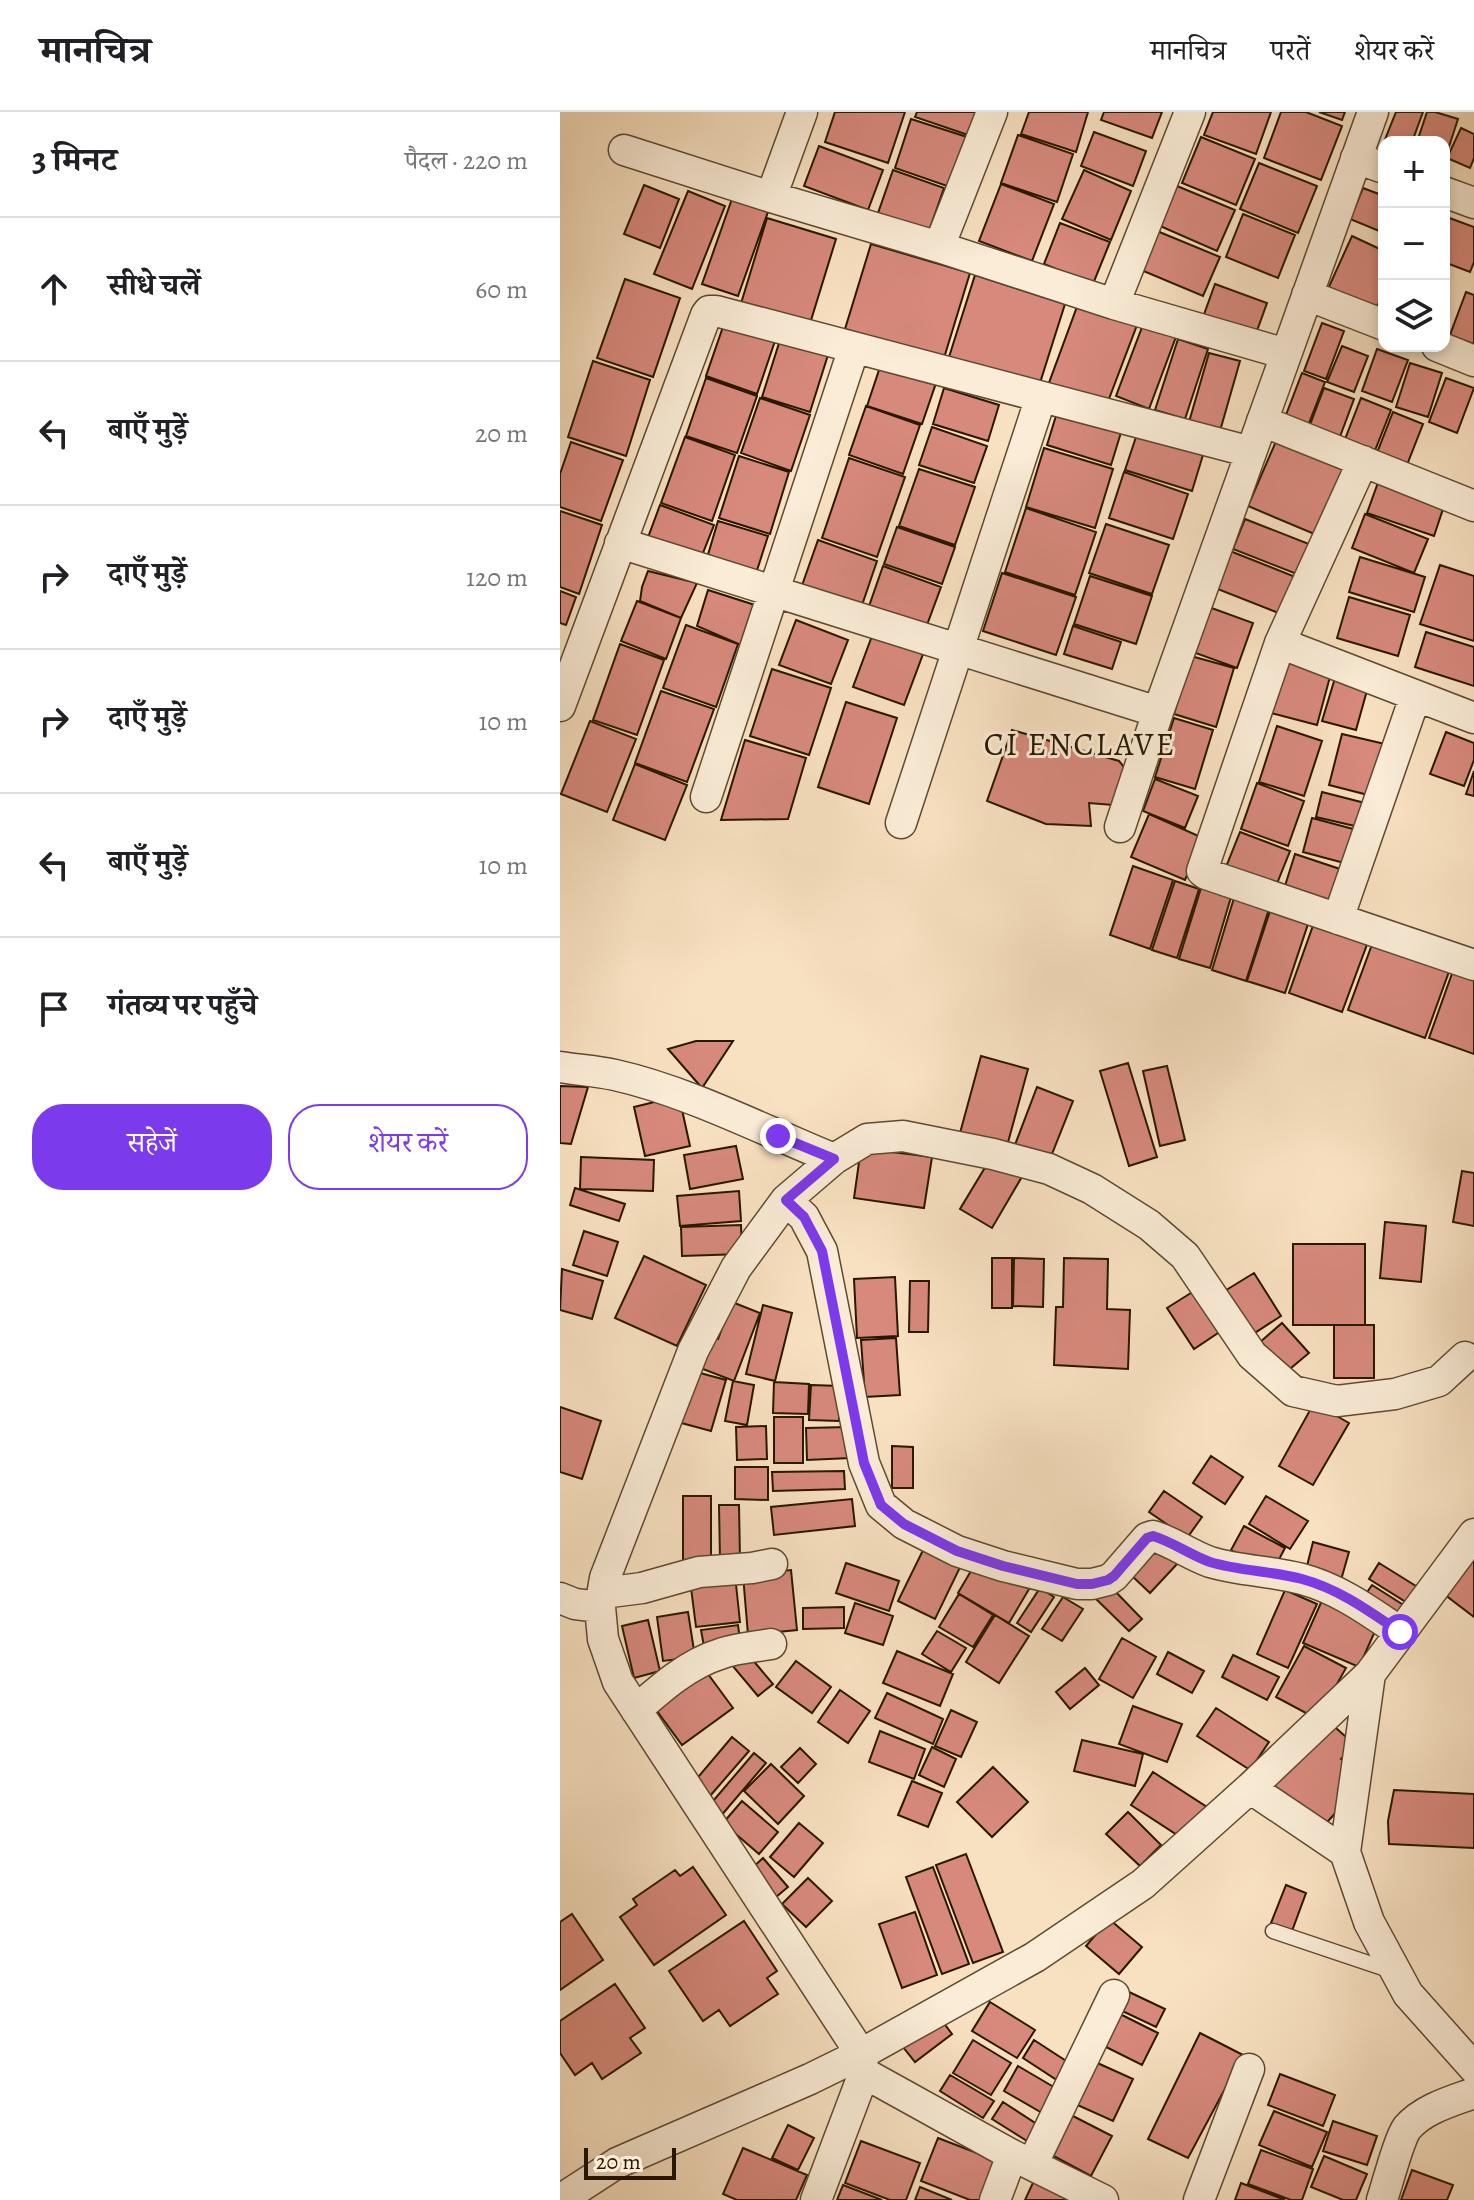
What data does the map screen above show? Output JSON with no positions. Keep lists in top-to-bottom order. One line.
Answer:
{"districts":["CI ENCLAVE"],"scale_bar":"20 m","page":{"header":"मानचित्र","nav":["मानचित्र","परतें","शेयर करें"],"heading":["3 मिनट","पैदल · 220 m"],"map_buttons":["+","−"],"list":[["सीधे चलें","60 m"],["बाएँ मुड़ें","20 m"],["दाएँ मुड़ें","120 m"],["दाएँ मुड़ें","10 m"],["बाएँ मुड़ें","10 m"],"गंतव्य पर पहुँचे"],"buttons":["सहेजें","शेयर करें"],"scale":"20 m"}}
